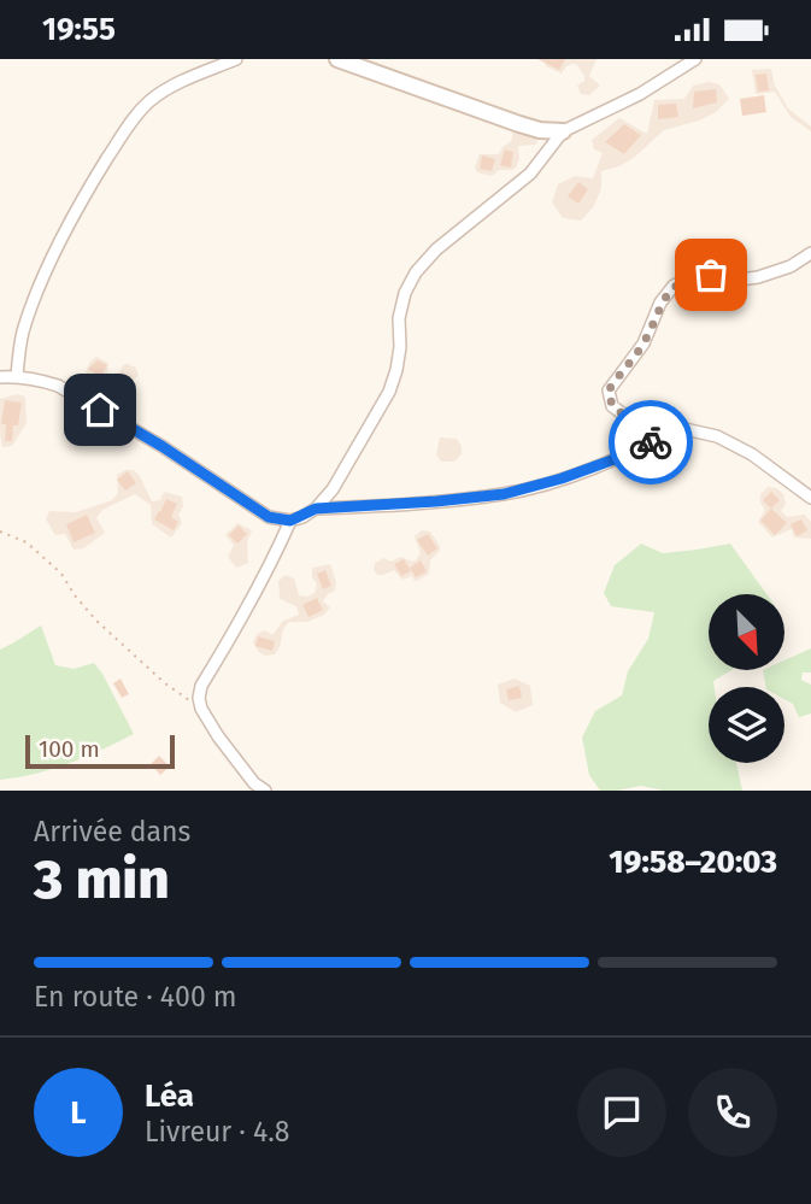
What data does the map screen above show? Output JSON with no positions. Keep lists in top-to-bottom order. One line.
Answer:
{"scale_bar":"100 m","north":"bottom right","page":{"status":"19:55","scale":"100 m","heading":["3 min","Arrivée dans","19:58–20:03"],"panel":["Léa","Livreur · 4.8"],"bar":"En route · 400 m","round":"L"}}
